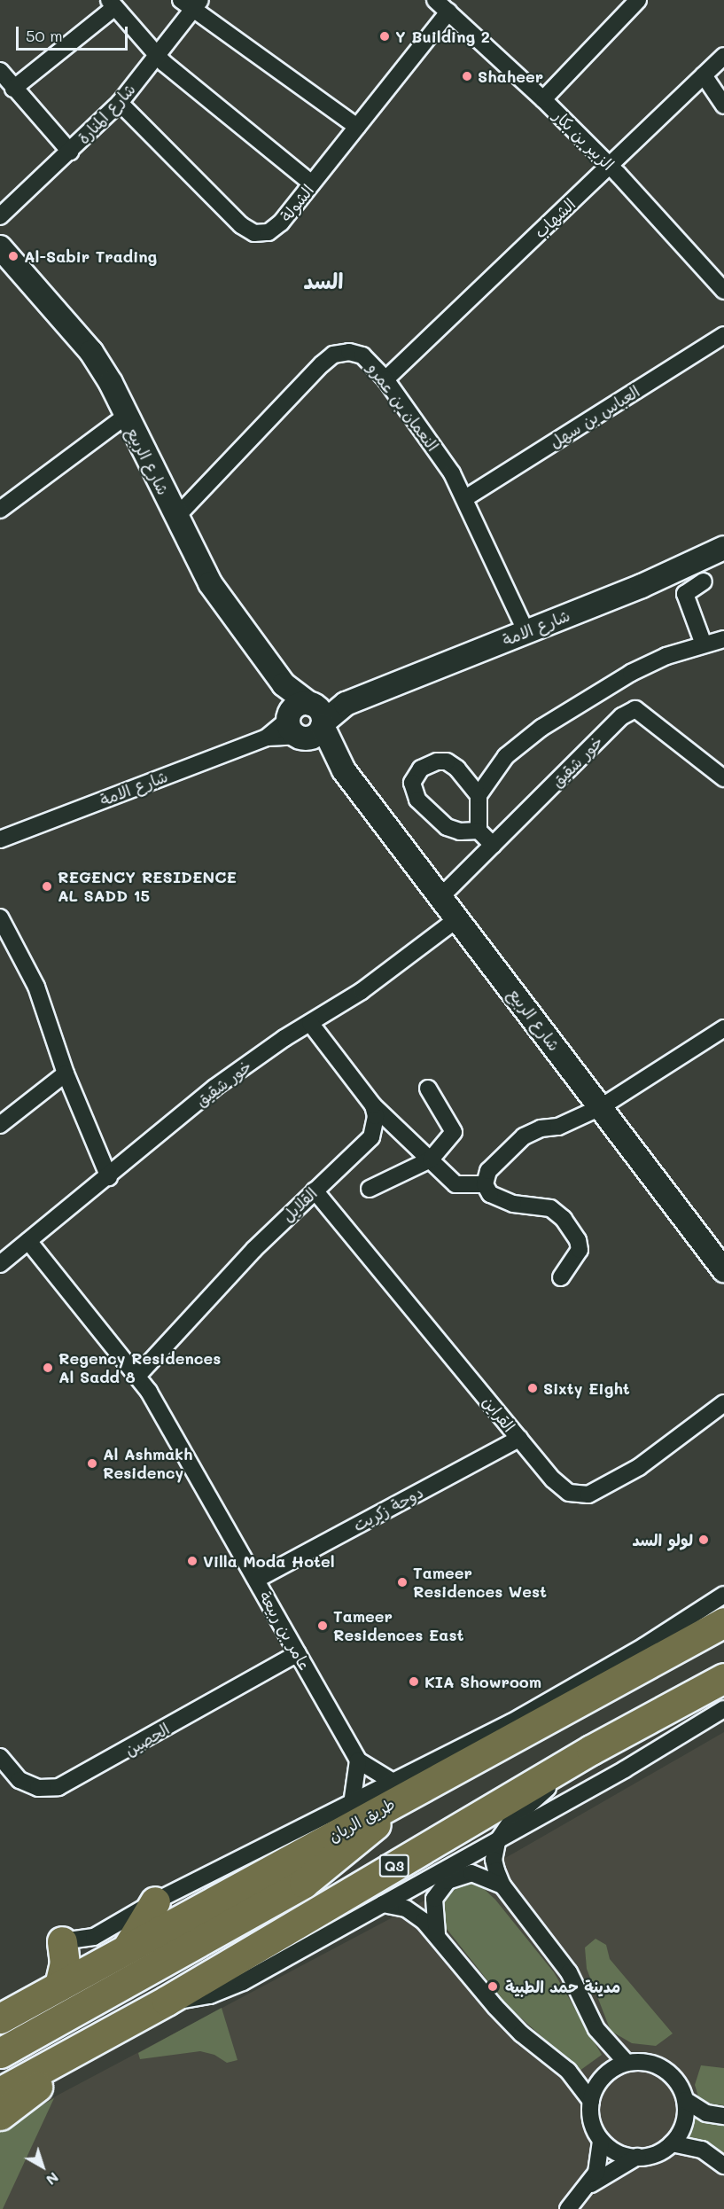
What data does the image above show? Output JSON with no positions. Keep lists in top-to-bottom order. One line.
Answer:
{"streets":{"highway":["طريق الريان","Q3"],"street":["شارع المنارة","الزبير بن بكار","الشولة","الشهاب","النعمان بن عمرو","العباس بن سهل","شارع الربيع","شارع الامة","خور شقيق","القلايل","القراين","دوحة زكريت","عامر بن ربيعة","الحصين"]},"crossings":[["شارع المنارة","الشولة"],["الزبير بن بكار","الشولة"],["الزبير بن بكار","الشهاب"],["الشهاب","النعمان بن عمرو"],["النعمان بن عمرو","العباس بن سهل"],["النعمان بن عمرو","شارع الربيع"],["النعمان بن عمرو","شارع الامة"],["شارع الربيع","شارع الامة"],["شارع الربيع","خور شقيق"],["خور شقيق","عامر بن ربيعة"],["القلايل","القراين"],["القلايل","عامر بن ربيعة"],["القراين","دوحة زكريت"],["دوحة زكريت","عامر بن ربيعة"],["عامر بن ربيعة","الحصين"],["عامر بن ربيعة","طريق الريان"]],"districts":["السد"],"places":["Y Building 2","Shaheer","Al-Sabir Trading","REGENCY RESIDENCE AL SADD 15","Regency Residences Al Sadd 8","Sixty Eight","Al Ashmakh Residency","لولو السد","Villa Moda Hotel","Tameer Residences West","Tameer Residences East","KIA Showroom","مدينة حمد الطبية"],"scale_bar":"50 m","north":"bottom right"}
